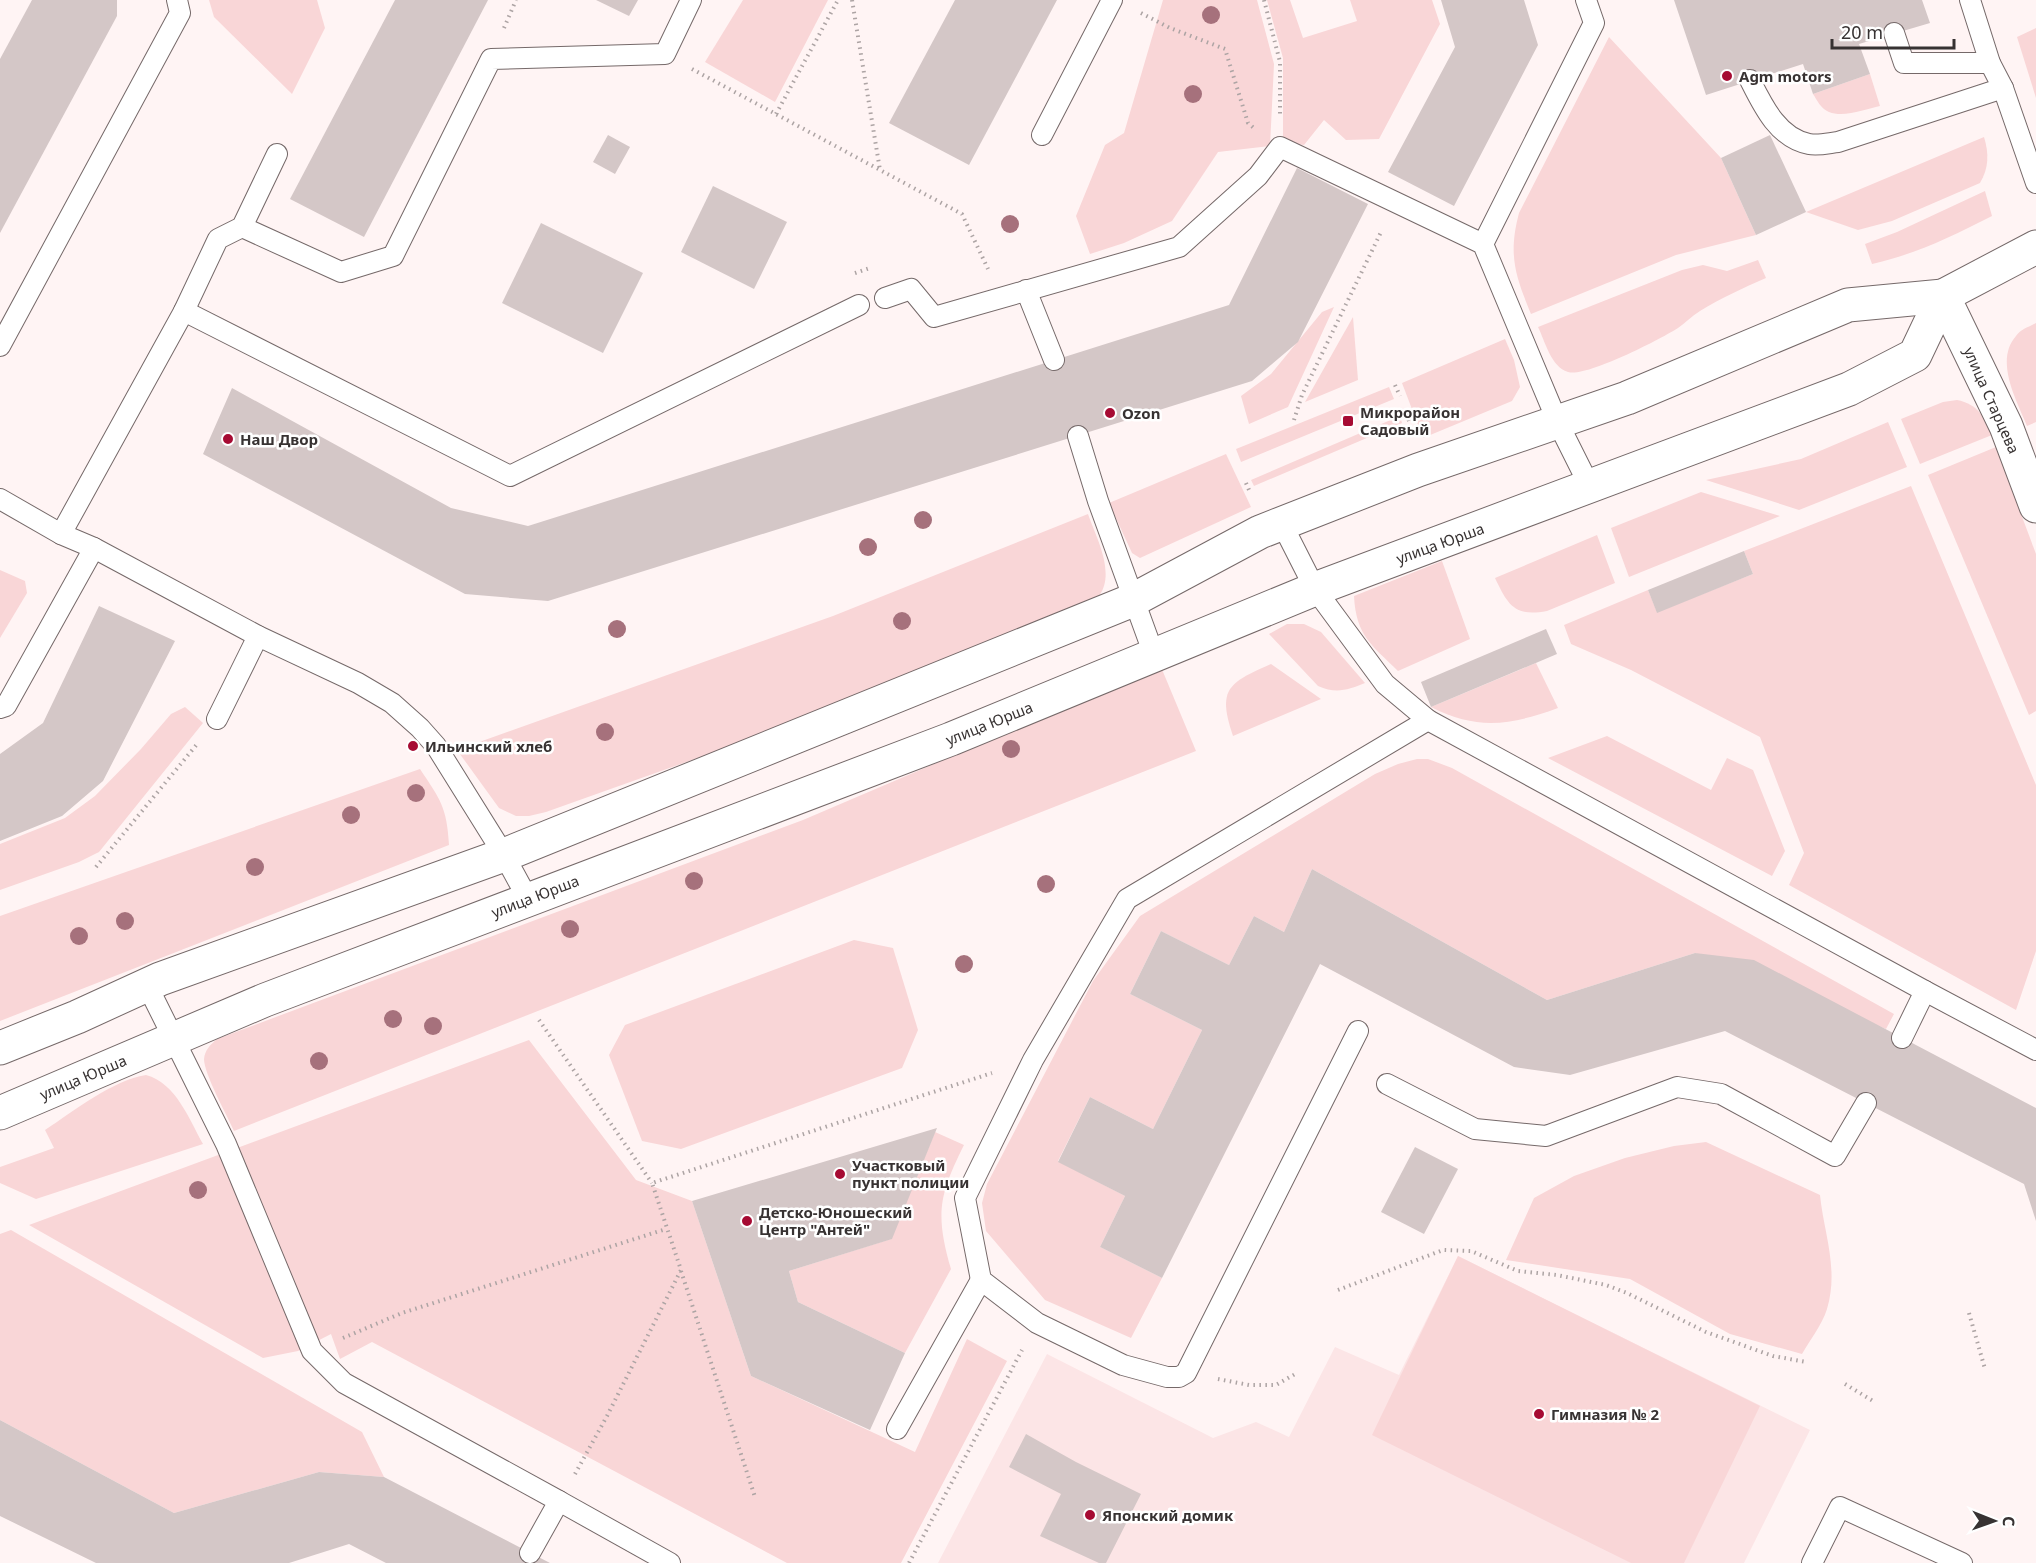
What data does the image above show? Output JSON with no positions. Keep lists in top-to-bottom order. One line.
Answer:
{"streets":{"street":["улица Старцева","улица Юрша"]},"crossings":[["улица Старцева","улица Юрша"]],"places":{"other":["Agm motors","Ozon","Наш Двор","Ильинский хлеб","Участковый пункт полиции","Детско-Юношеский Центр \"Антей\"","Гимназия № 2","Японский домик"],"transit":["Микрорайон Садовый"]},"scale_bar":"20 m","north":"right"}
